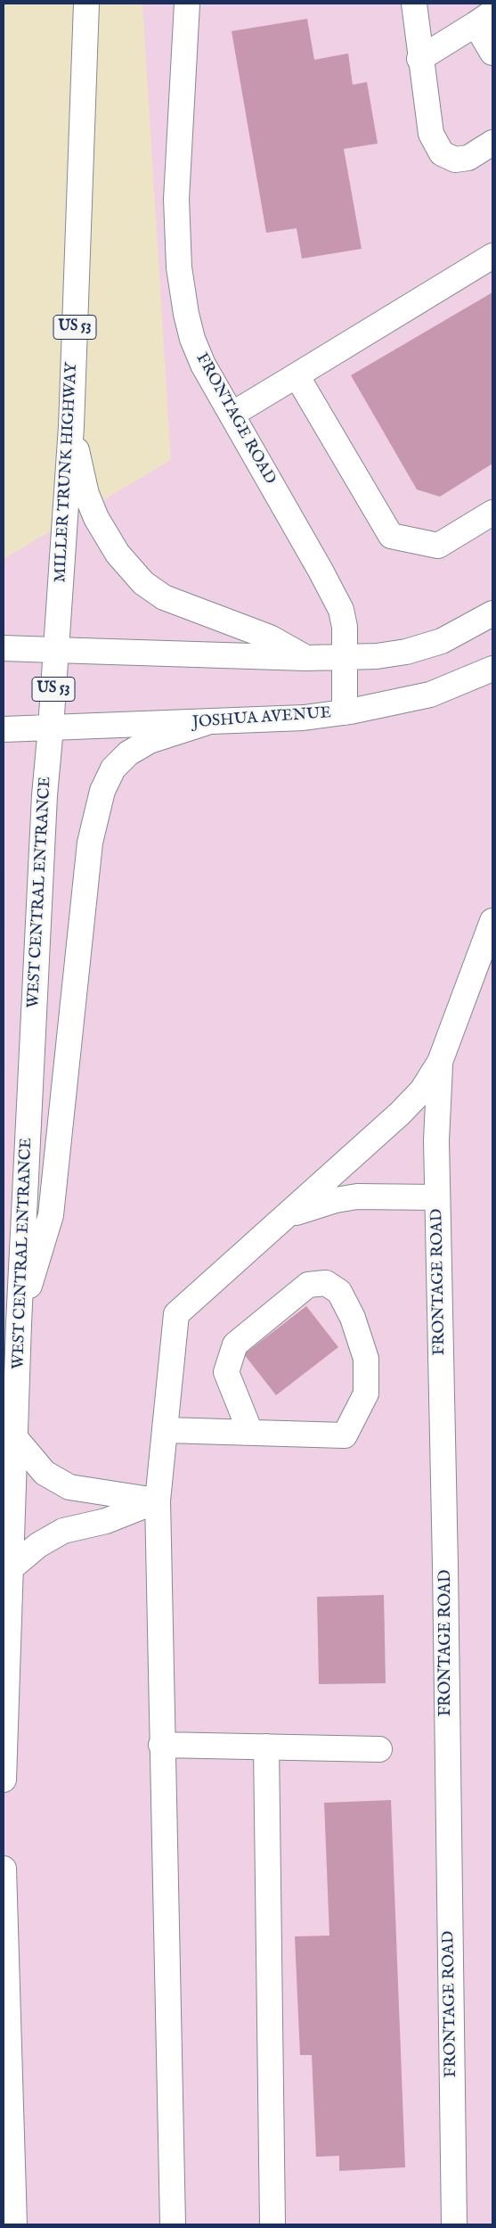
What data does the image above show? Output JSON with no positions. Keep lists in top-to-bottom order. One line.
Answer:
{"streets":{"main road":["US 53","FRONTAGE ROAD","MILLER TRUNK HIGHWAY","JOSHUA AVENUE","WEST CENTRAL ENTRANCE"]},"crossings":[["FRONTAGE ROAD","JOSHUA AVENUE"],["MILLER TRUNK HIGHWAY","JOSHUA AVENUE"],["MILLER TRUNK HIGHWAY","WEST CENTRAL ENTRANCE"],["JOSHUA AVENUE","WEST CENTRAL ENTRANCE"]]}
